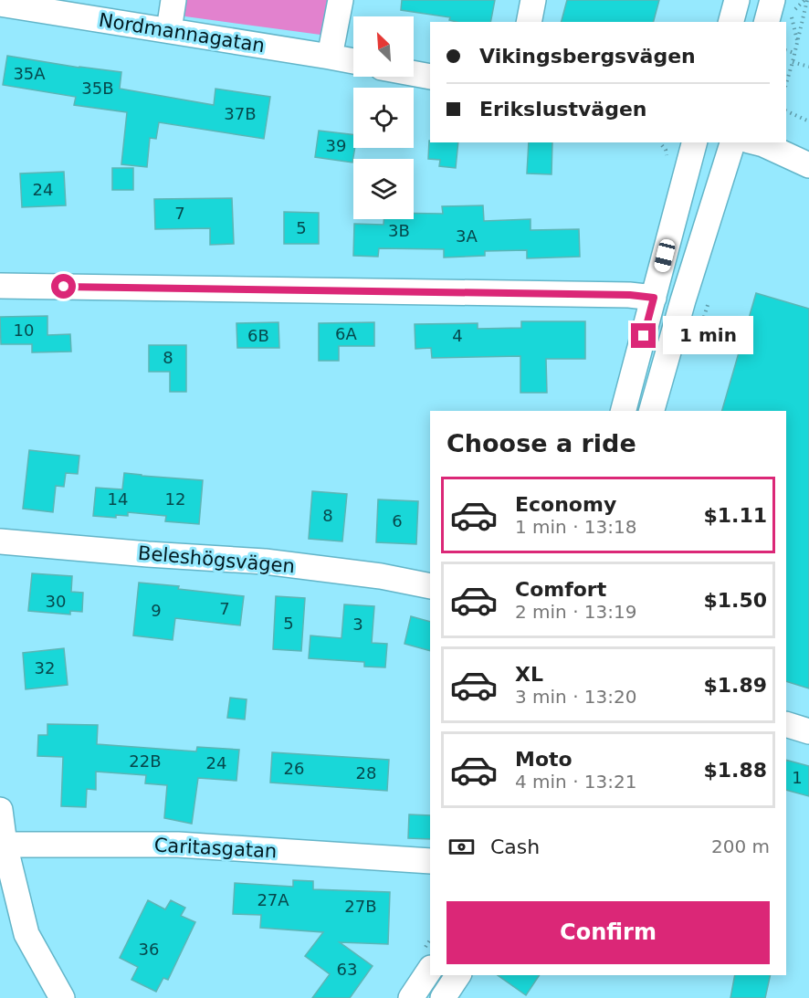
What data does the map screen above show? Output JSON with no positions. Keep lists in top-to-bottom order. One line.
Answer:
{"streets":{"street":["Nordmannagatan","Beleshögsvägen","Caritasgatan"]},"house_numbers":["35A","35B","37B","39","24","7","5","3B","3A","10","6A","6B","4","8","14","12","8","6","30","7","9","5","3","32","22B","24","26","28","1","27A","27B","36","63"],"north":"top left","page":{"banner":["Vikingsbergsvägen","Erikslustvägen"],"bubble":"1 min","heading":"Choose a ride","list":[{"name":"Economy","note":"1 min · 13:18","value":"$1.11"},{"name":"Comfort","note":"2 min · 13:19","value":"$1.50"},{"name":"XL","note":"3 min · 13:20","value":"$1.89"},{"name":"Moto","note":"4 min · 13:21","value":"$1.88"}],"pay":["Cash","200 m"],"buttons":"Confirm"}}
